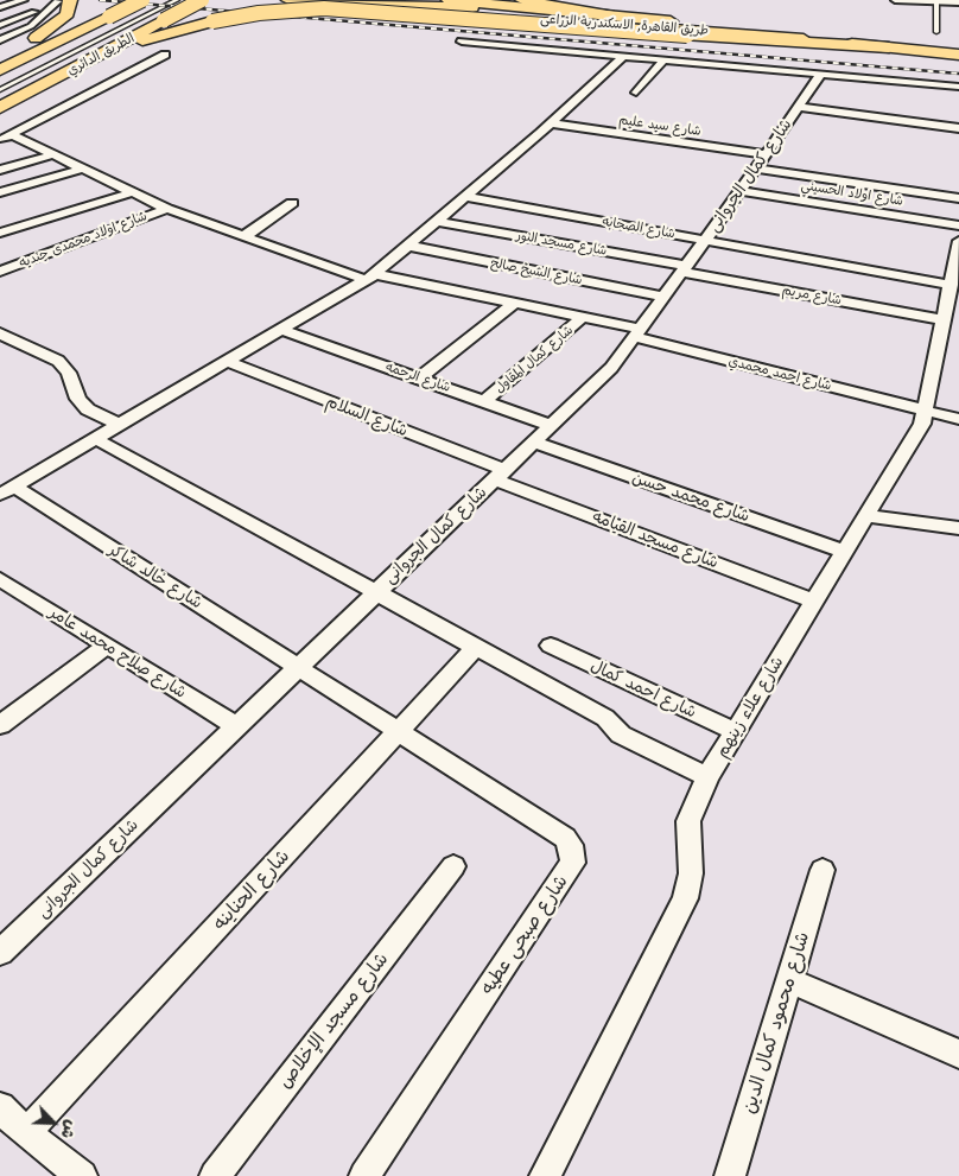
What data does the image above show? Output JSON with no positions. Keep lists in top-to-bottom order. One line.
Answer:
{"streets":{"highway":["طريق القاهرة, الاسكندرية الزراعى","الطريق الدائري"],"street":["شارع سيد عليم","شارع كمال الجروانى","شارع اولاد الحسيني","شارع الصحابه","شارع اولاد محمدى جنديه","شارع مسجد النور","شارع الشيخ صالح","شارع مريم","شارع كمال المقاول","شارع احمد محمدي","شارع الرحمه","شارع السلام","شارع محمد حسن","شارع مسجد القيامه","شارع خالد شاكر","شارع صلاح محمد عامر","شارع احمد كمال","شارع علاء زينهم","شارع الحناينه","شارع صبحى عطيه","شارع مسجد الإخلاص","شارع محمود كمال الدين"]},"crossings":[["شارع سيد عليم","شارع كمال الجروانى"],["شارع كمال الجروانى","شارع اولاد الحسيني"],["شارع كمال الجروانى","شارع الصحابه"],["شارع كمال الجروانى","شارع مسجد النور"],["شارع كمال الجروانى","شارع الشيخ صالح"],["شارع كمال الجروانى","شارع مريم"],["شارع كمال الجروانى","شارع احمد محمدي"],["شارع كمال الجروانى","شارع الرحمه"],["شارع كمال الجروانى","شارع السلام"],["شارع كمال الجروانى","شارع محمد حسن"],["شارع كمال الجروانى","شارع مسجد القيامه"],["شارع كمال الجروانى","شارع خالد شاكر"],["شارع كمال الجروانى","شارع صلاح محمد عامر"],["شارع كمال الجروانى","شارع صبحى عطيه"],["شارع الصحابه","شارع علاء زينهم"],["شارع اولاد محمدى جنديه","شارع احمد محمدي"],["شارع مسجد النور","شارع مريم"],["شارع مريم","شارع علاء زينهم"],["شارع كمال المقاول","شارع احمد محمدي"],["شارع كمال المقاول","شارع الرحمه"],["شارع احمد محمدي","شارع علاء زينهم"],["شارع السلام","شارع مسجد القيامه"],["شارع محمد حسن","شارع علاء زينهم"],["شارع مسجد القيامه","شارع علاء زينهم"],["شارع خالد شاكر","شارع صبحى عطيه"],["شارع احمد كمال","شارع علاء زينهم"],["شارع الحناينه","شارع صبحى عطيه"]],"north":"bottom right"}
